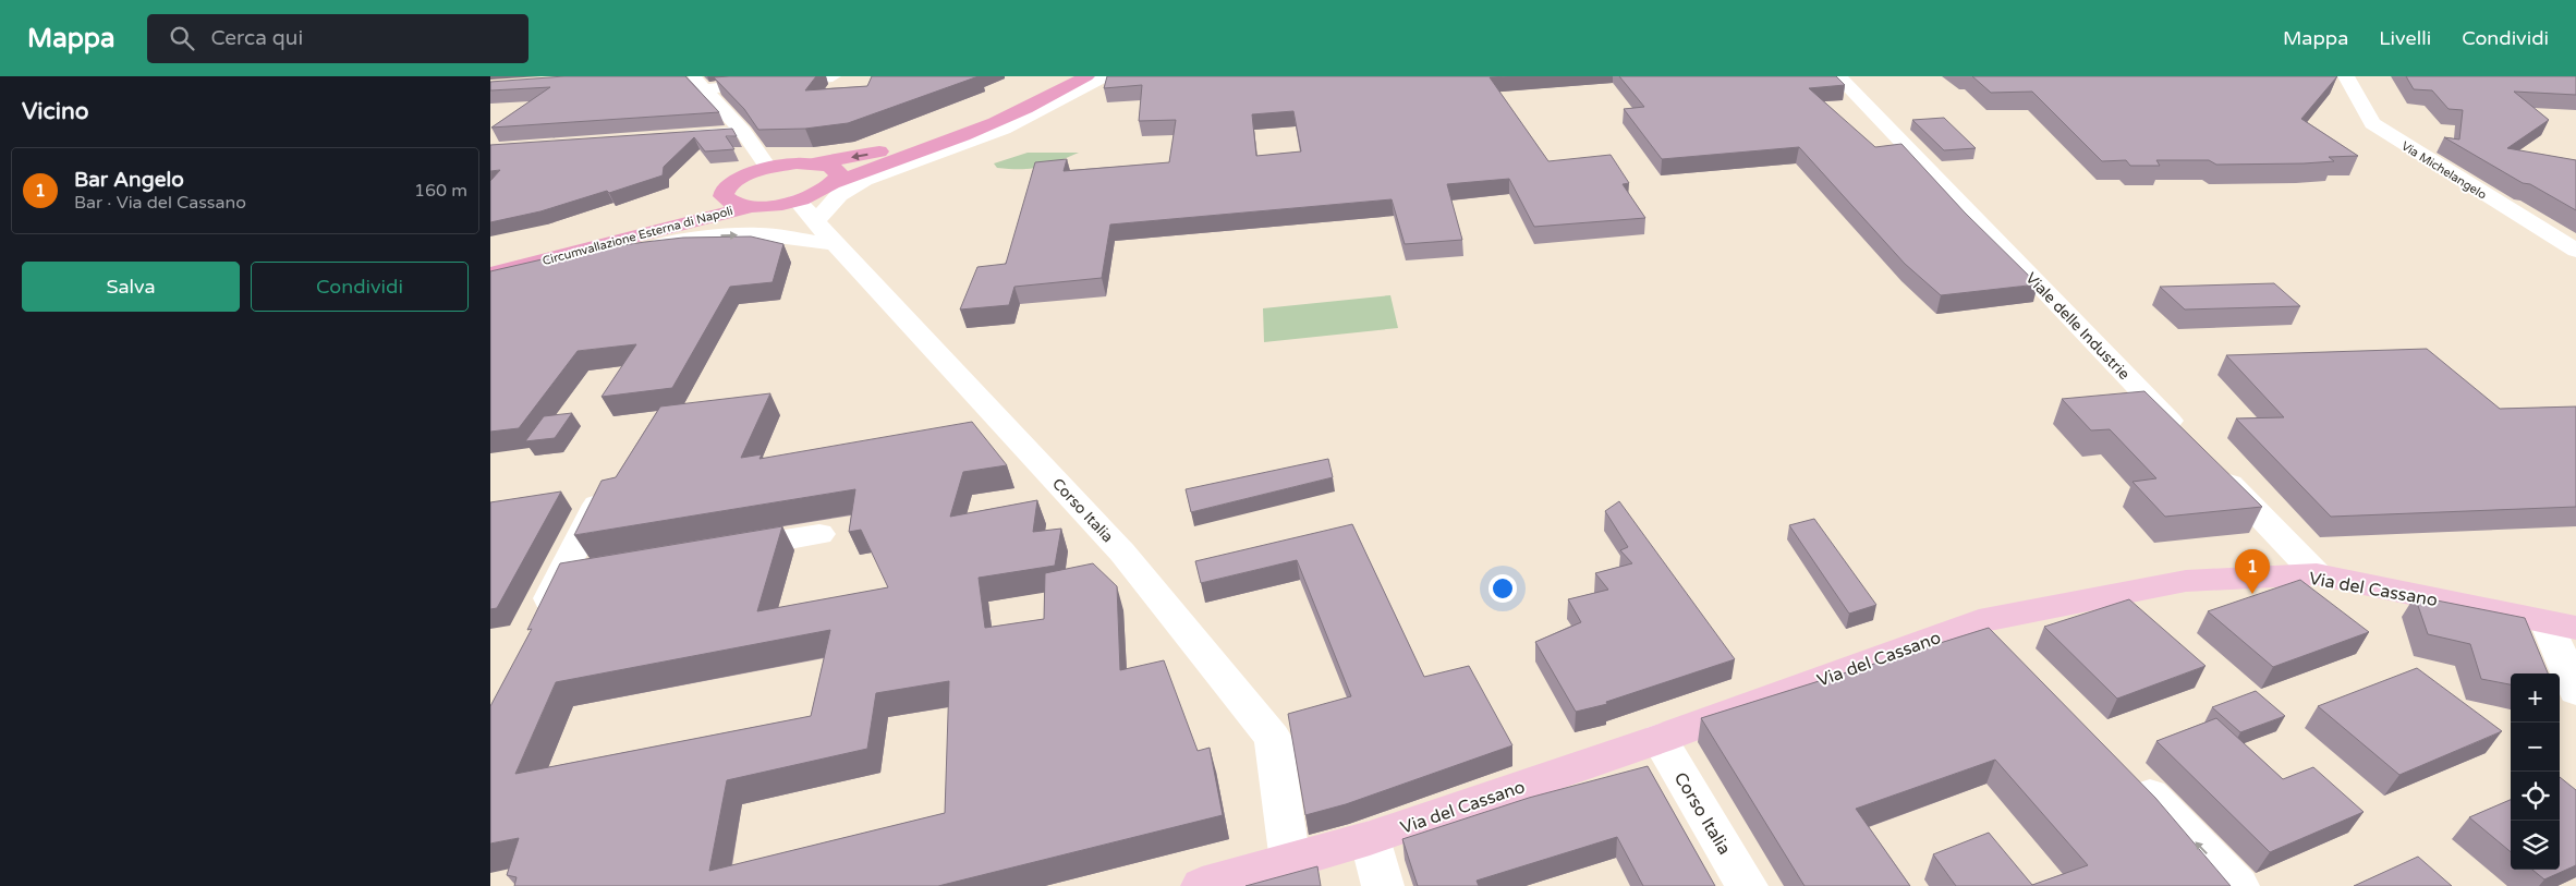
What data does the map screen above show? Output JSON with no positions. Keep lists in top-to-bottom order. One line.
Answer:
{"streets":{"highway":["Circumvallazione Esterna di Napoli"],"main road":["Via del Cassano"],"street":["Via Michelangelo","Viale delle Industrie","Corso Italia"]},"crossings":[["Circumvallazione Esterna di Napoli","Corso Italia"],["Corso Italia","Via del Cassano"]],"page":{"header":"Mappa","search":"Cerca qui","nav":["Mappa","Livelli","Condividi"],"heading":"Vicino","list":[{"mark":"1","name":"Bar Angelo","note":"Bar · Via del Cassano","value":"160 m"}],"buttons":["Salva","Condividi"],"pins":"1","map_buttons":["+","−"]}}
